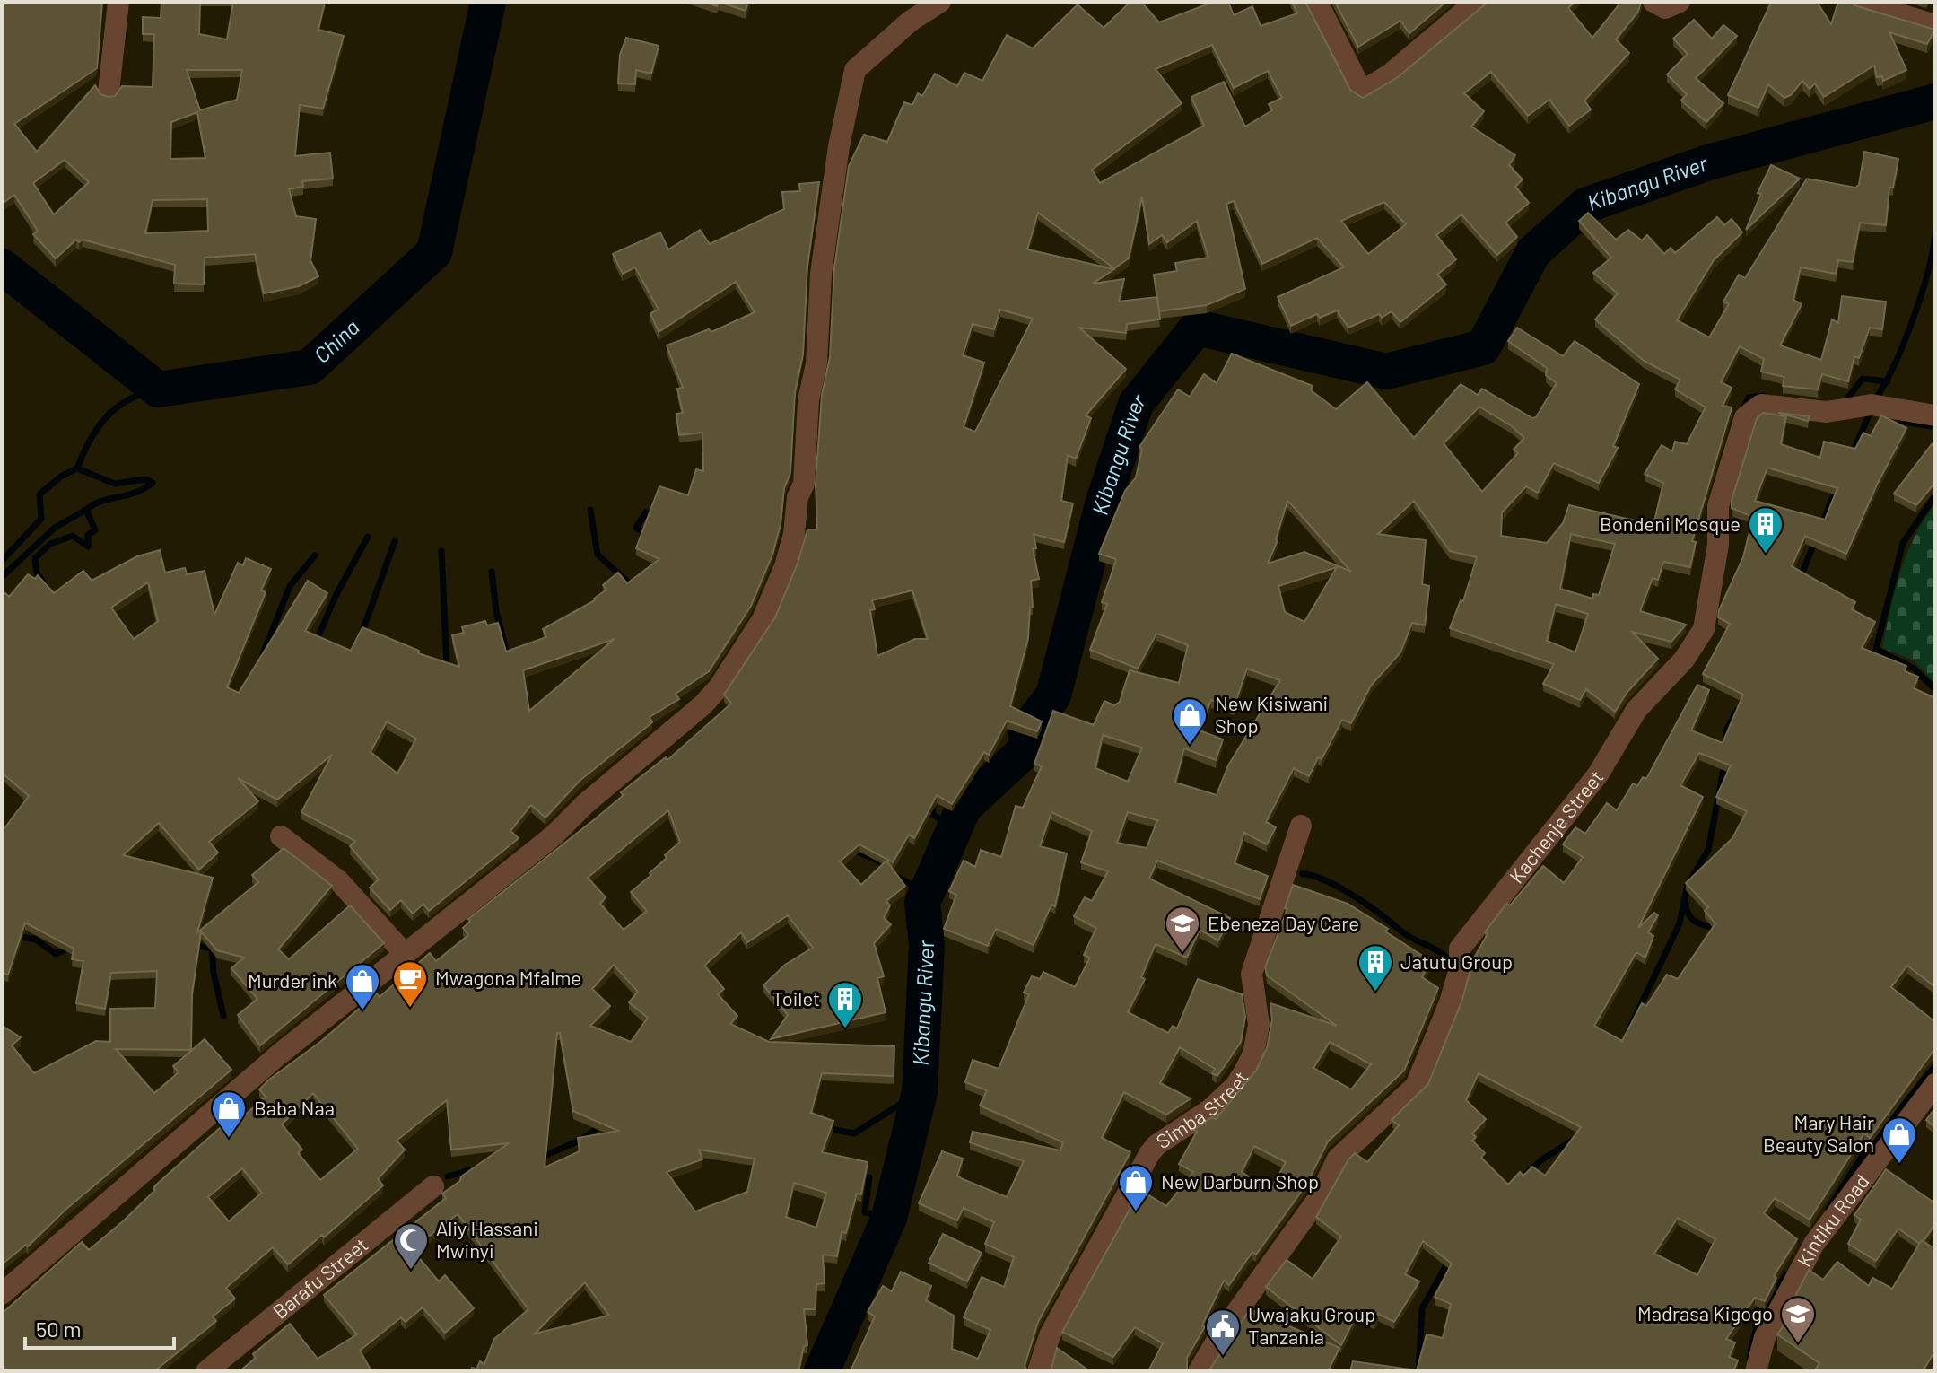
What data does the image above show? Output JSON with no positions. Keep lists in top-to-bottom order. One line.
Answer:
{"streets":{"street":["Kachenje Street","Simba Street","Kintiku Road","Barafu Street"]},"water":["Kibangu River","China"],"places":{"building":["Bondeni Mosque","Jatutu Group","Toilet"],"shop":["New Kisiwani Shop","Murder ink","Baba Naa","Mary Hair Beauty Salon","New Darburn Shop"],"school or university":["Ebeneza Day Care","Madrasa Kigogo"],"cafe":["Mwagona Mfalme"],"mosque":["Aliy Hassani Mwinyi"],"public building":["Uwajaku Group Tanzania"]},"scale_bar":"50 m"}
